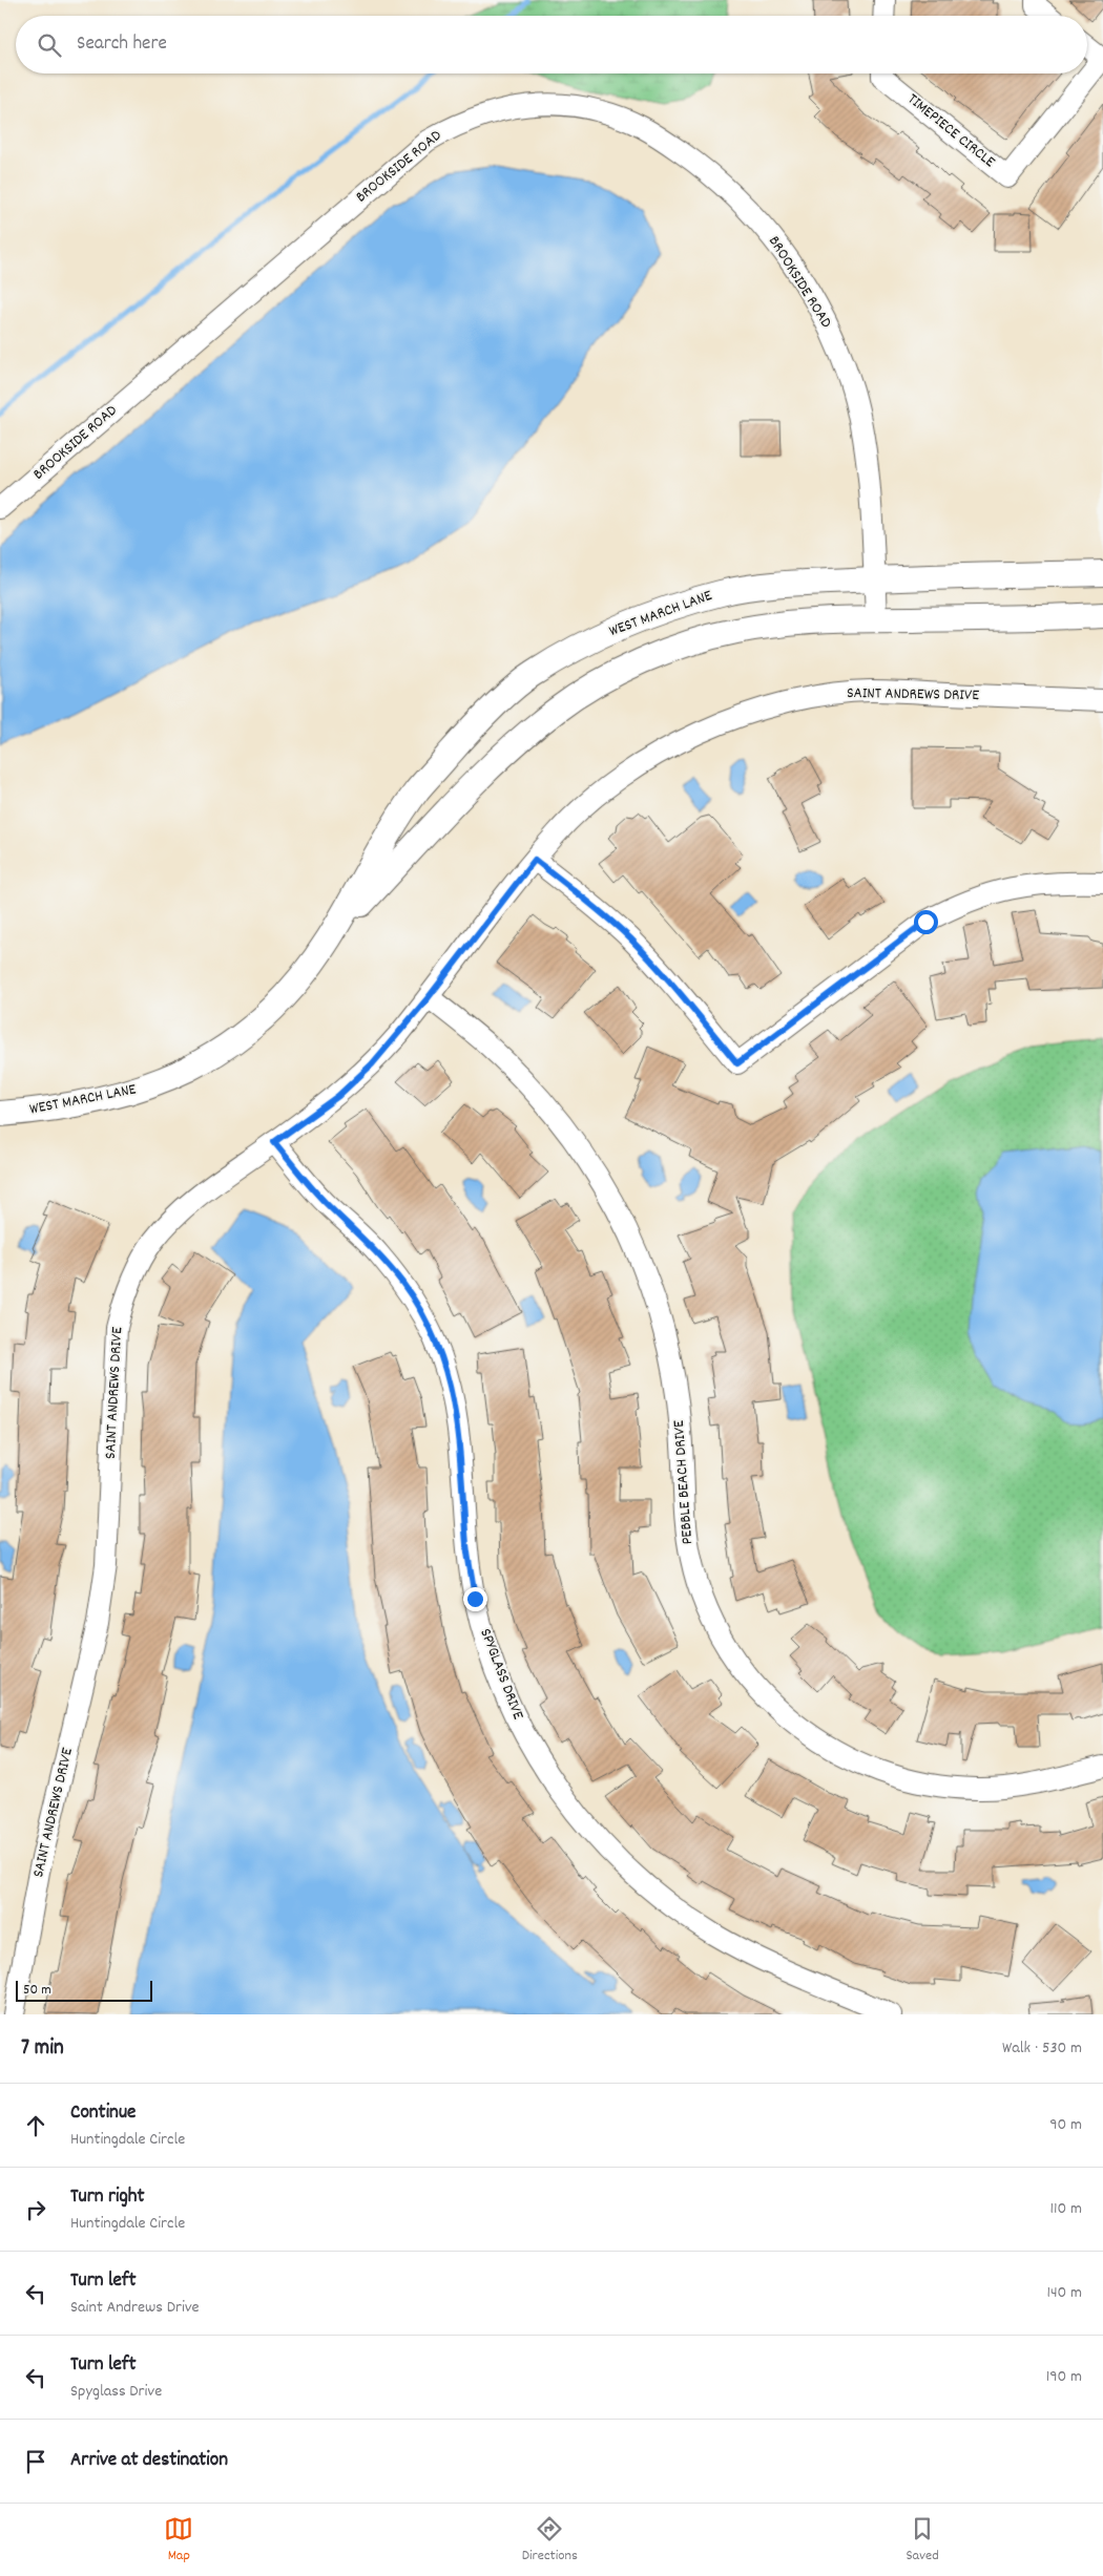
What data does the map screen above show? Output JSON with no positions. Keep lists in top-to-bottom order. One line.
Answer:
{"streets":{"street":["TIMEPIECE CIRCLE","BROOKSIDE ROAD","WEST MARCH LANE","SAINT ANDREWS DRIVE","PEBBLE BEACH DRIVE","SPYGLASS DRIVE"]},"crossings":[["BROOKSIDE ROAD","WEST MARCH LANE"],["SAINT ANDREWS DRIVE","PEBBLE BEACH DRIVE"],["SAINT ANDREWS DRIVE","SPYGLASS DRIVE"]],"scale_bar":"50 m","page":{"search":"Search here","scale":"50 m","heading":["7 min","Walk · 530 m"],"list":[["Continue","Huntingdale Circle","90 m"],["Turn right","Huntingdale Circle","110 m"],["Turn left","Saint Andrews Drive","140 m"],["Turn left","Spyglass Drive","190 m"],"Arrive at destination"],"nav":["Map","Directions","Saved"]}}
